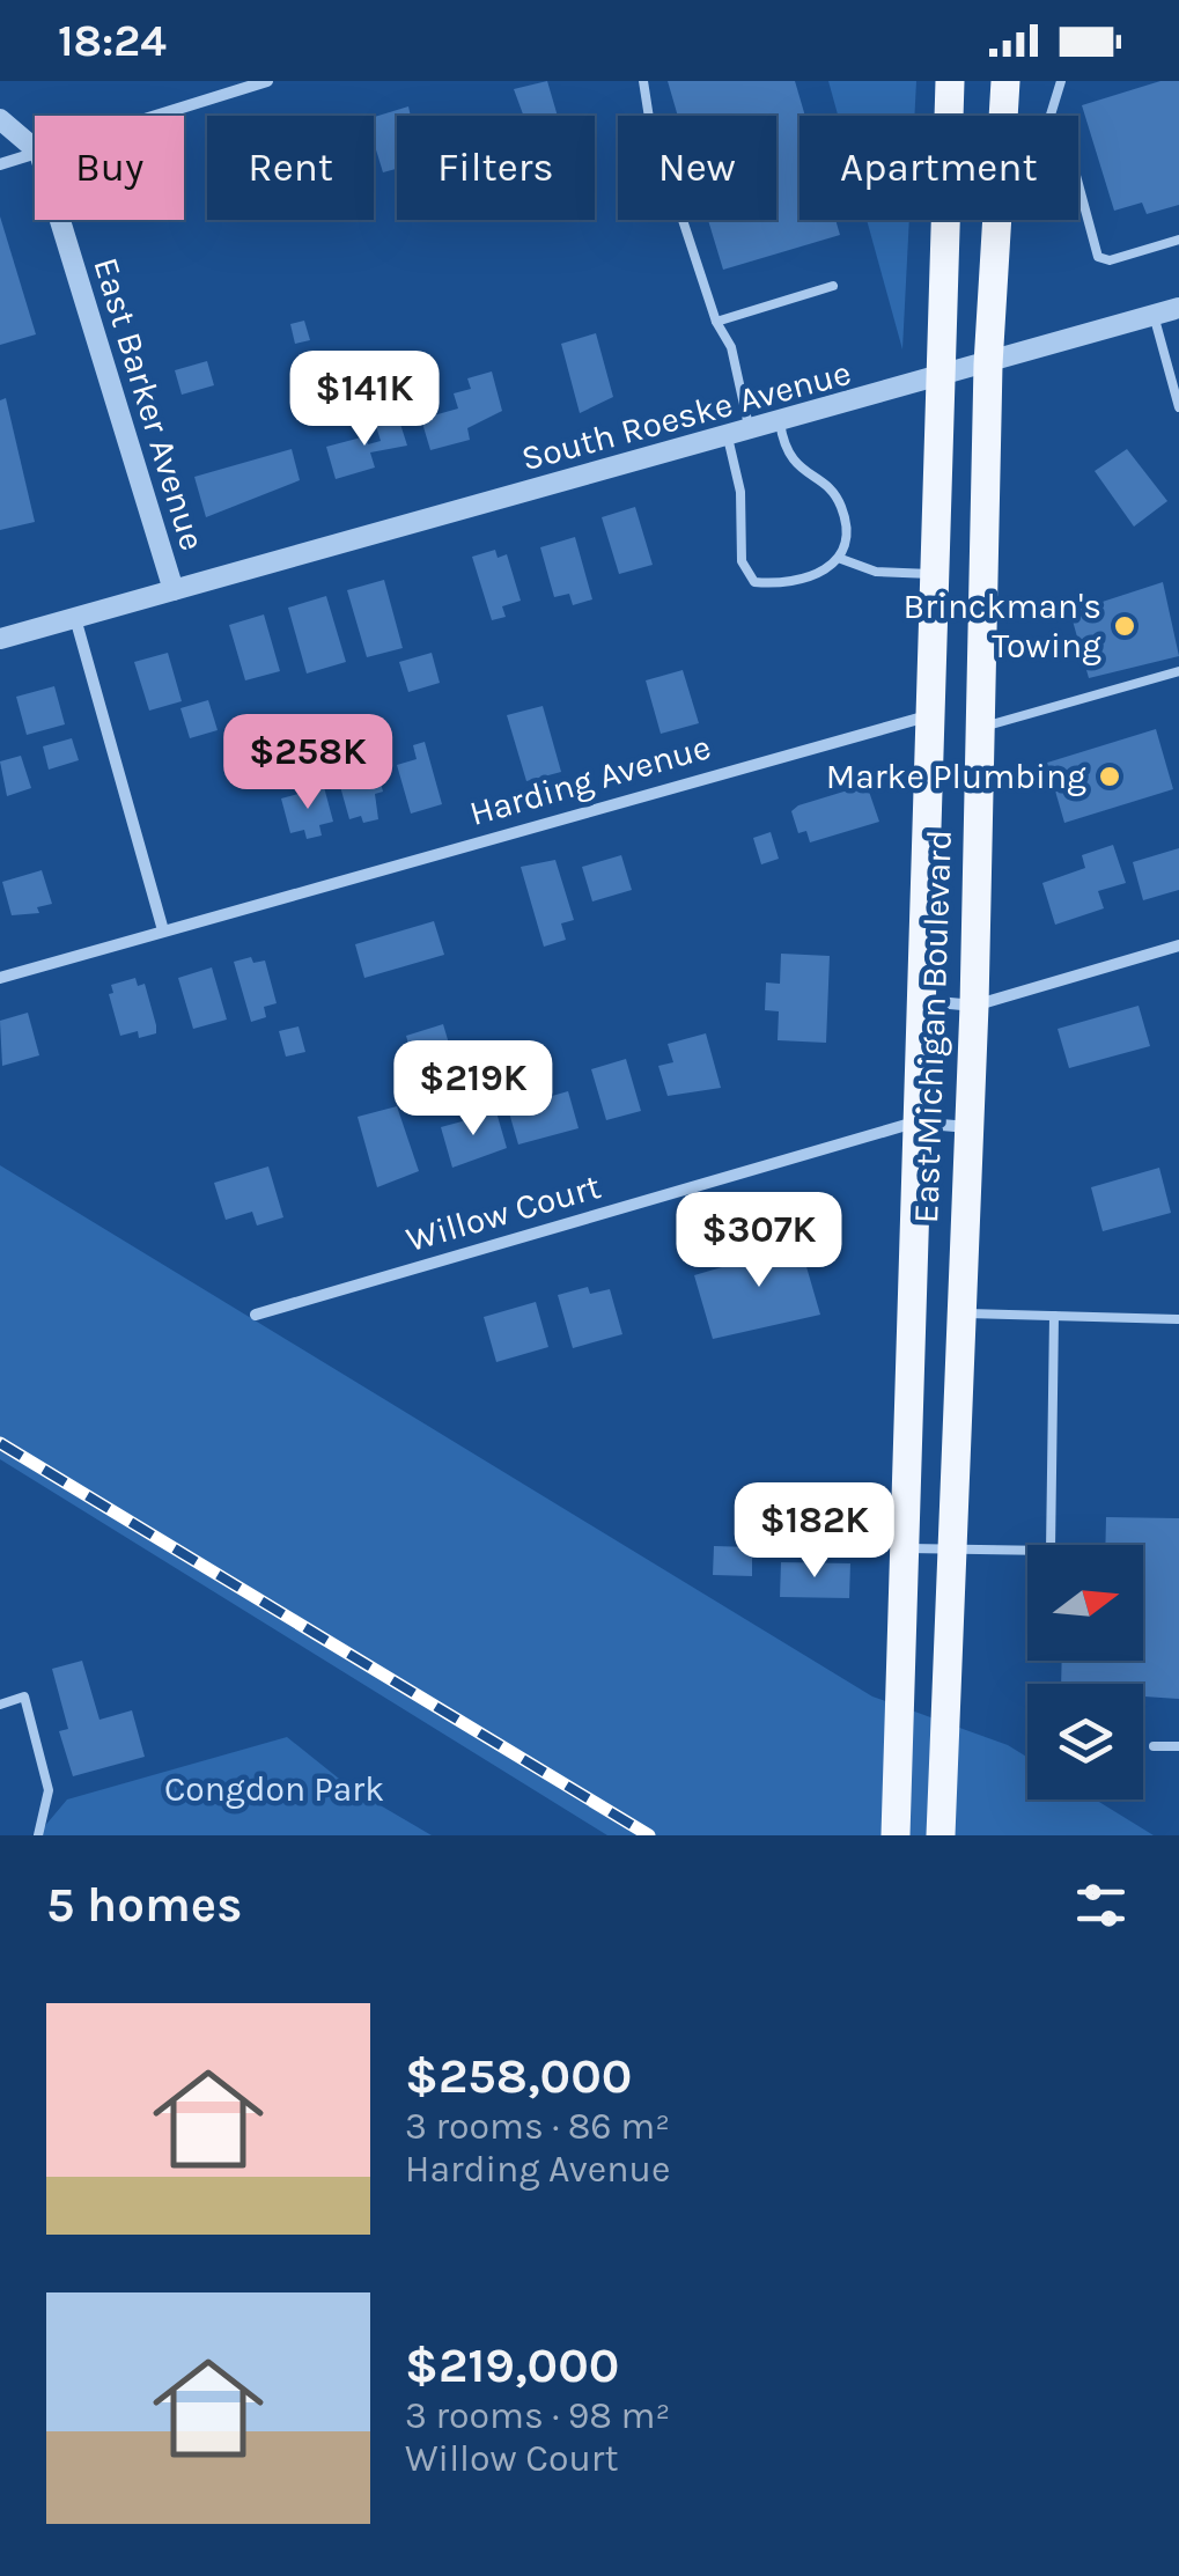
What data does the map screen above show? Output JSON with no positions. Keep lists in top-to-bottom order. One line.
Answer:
{"streets":{"main road":["East Michigan Boulevard"],"street":["East Barker Avenue","South Roeske Avenue","Harding Avenue","Willow Court"]},"crossings":[["East Barker Avenue","South Roeske Avenue"],["South Roeske Avenue","East Michigan Boulevard"],["Harding Avenue","East Michigan Boulevard"],["East Michigan Boulevard","Willow Court"]],"parks":["Congdon Park"],"places":["Brinckman's Towing","Marke Plumbing"],"north":"right","page":{"status":"18:24","chip":["Buy","Rent","Filters","New","Apartment"],"price":["$141K","$258K","$219K","$307K","$182K"],"heading":"5 homes","list":[{"name":"$258,000","note":"3 rooms · 86 m² · Harding Avenue"},{"name":"$219,000","note":"3 rooms · 98 m² · Willow Court"}]}}
